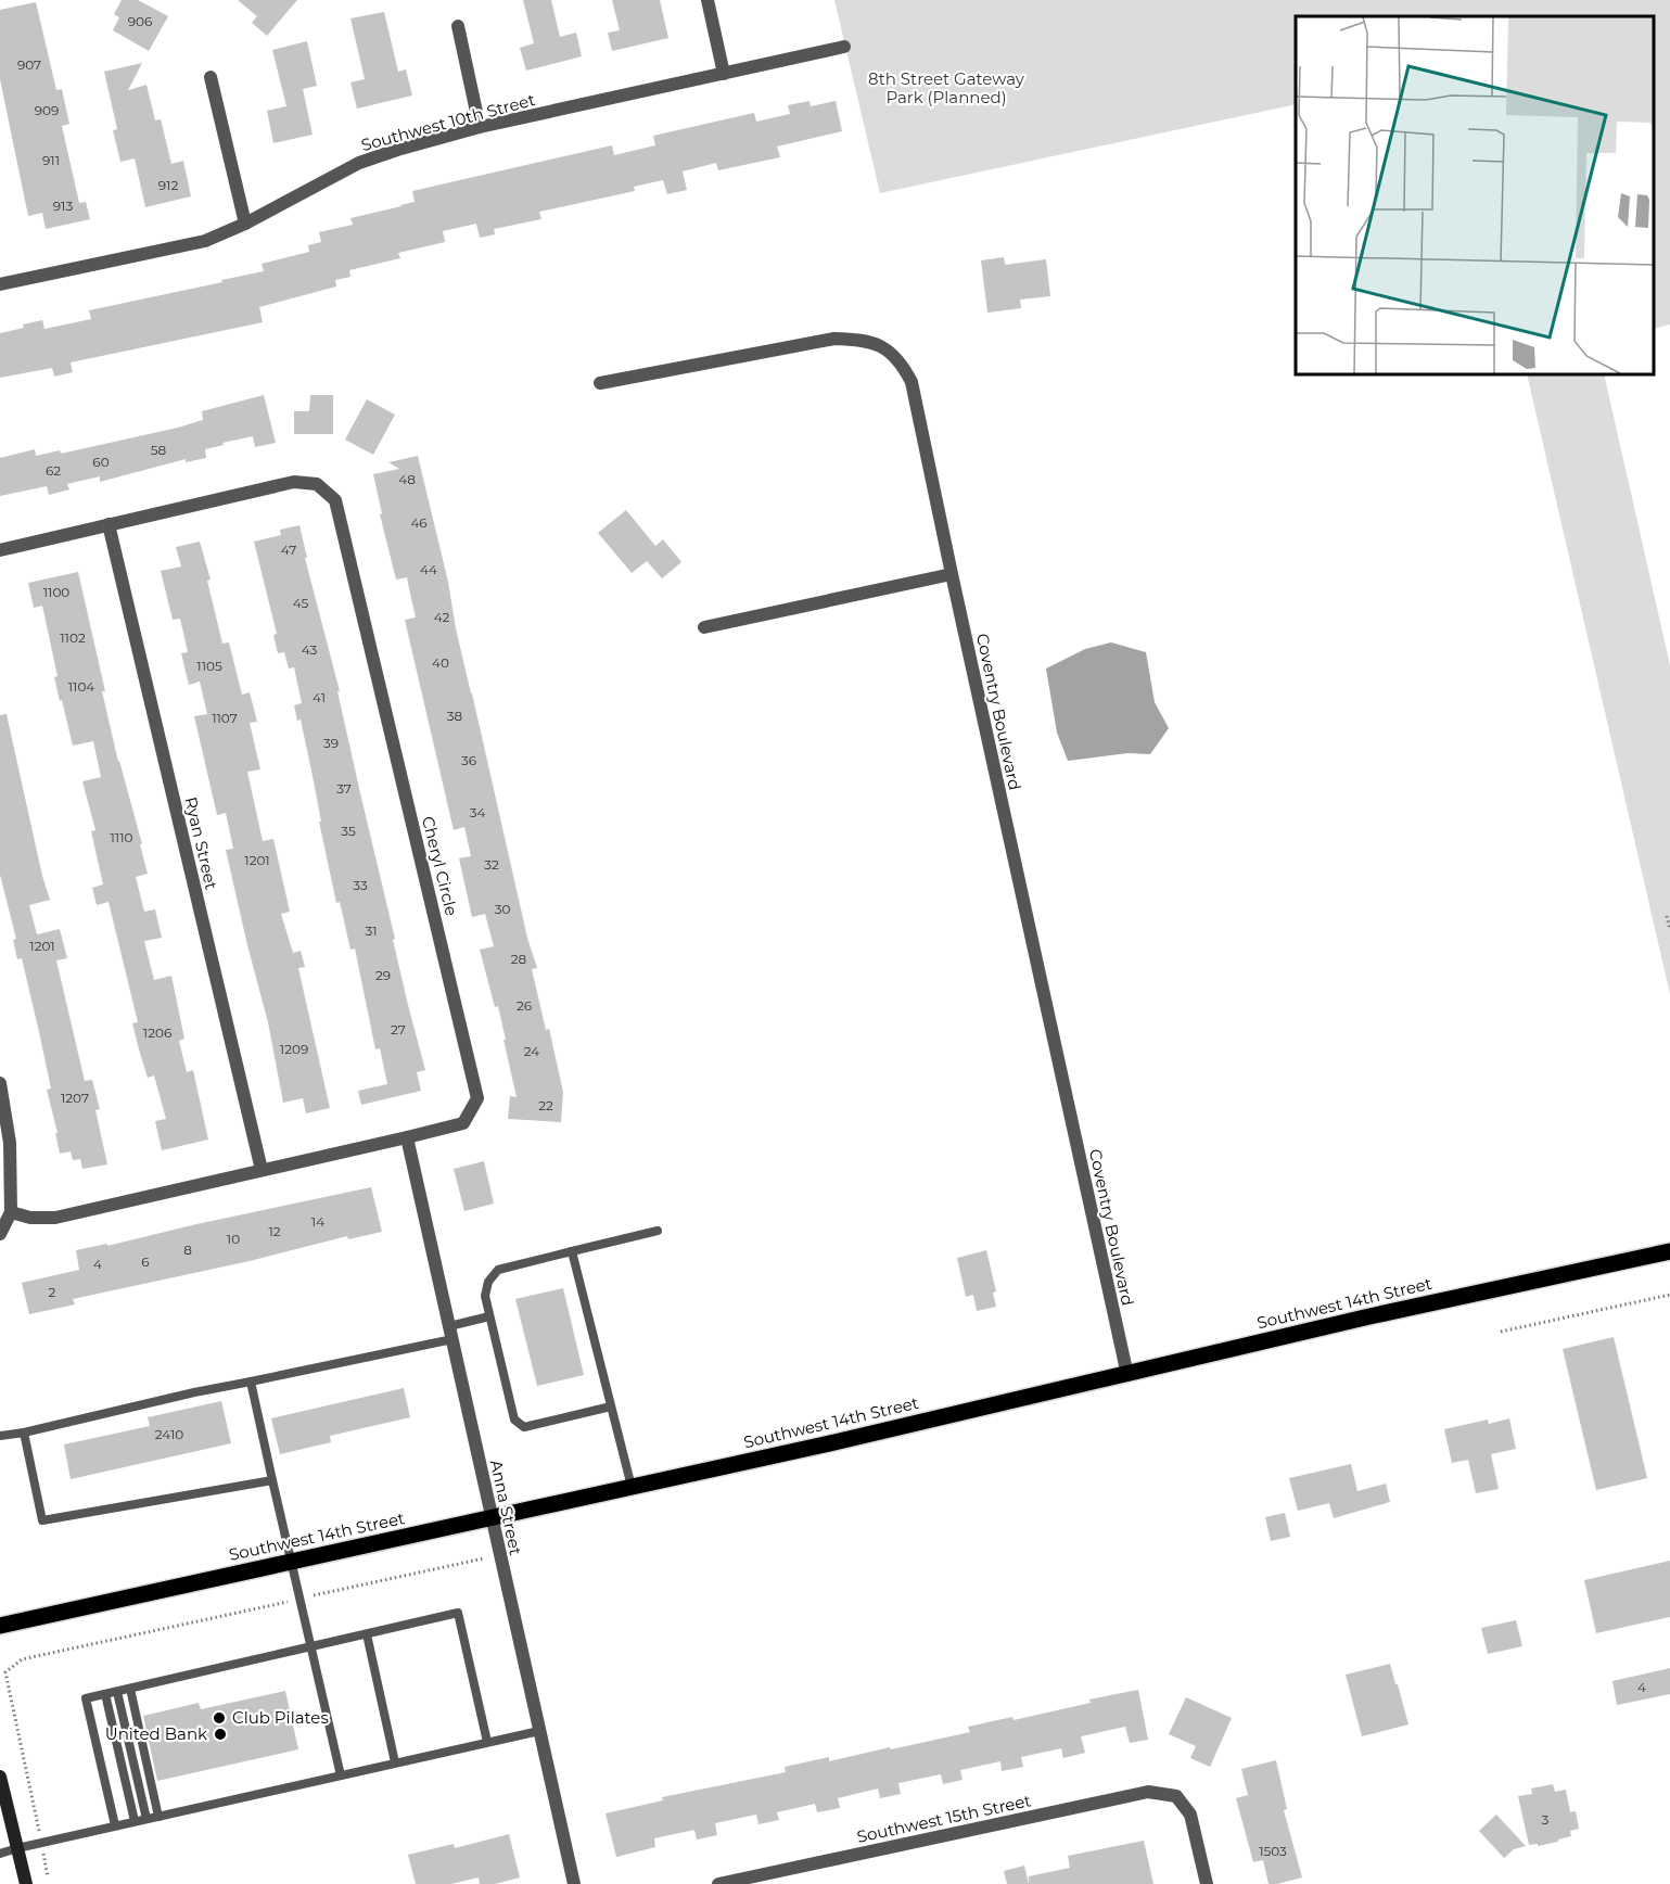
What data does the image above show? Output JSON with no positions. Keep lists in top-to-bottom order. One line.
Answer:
{"streets":{"main road":["Southwest 14th Street"],"street":["Southwest 10th Street","Coventry Boulevard","Ryan Street","Cheryl Circle","Anna Street","Southwest 15th Street"]},"crossings":[["Coventry Boulevard","Southwest 14th Street"],["Ryan Street","Cheryl Circle"],["Cheryl Circle","Anna Street"],["Southwest 14th Street","Anna Street"]],"parks":["8th Street Gateway Park (Planned)"],"places":["Club Pilates","United Bank"],"house_numbers":["906","907","909","911","912","913","58","60","62","48","46","47","44","1100","45","42","1102","43","40","1105","1104","41","38","1107","39","36","37","34","35","1110","1201","32","33","30","31","1201","28","29","26","27","1206","1209","24","1207","22","14","12","10","8","6","4","2","2410","4","3","1503"]}
